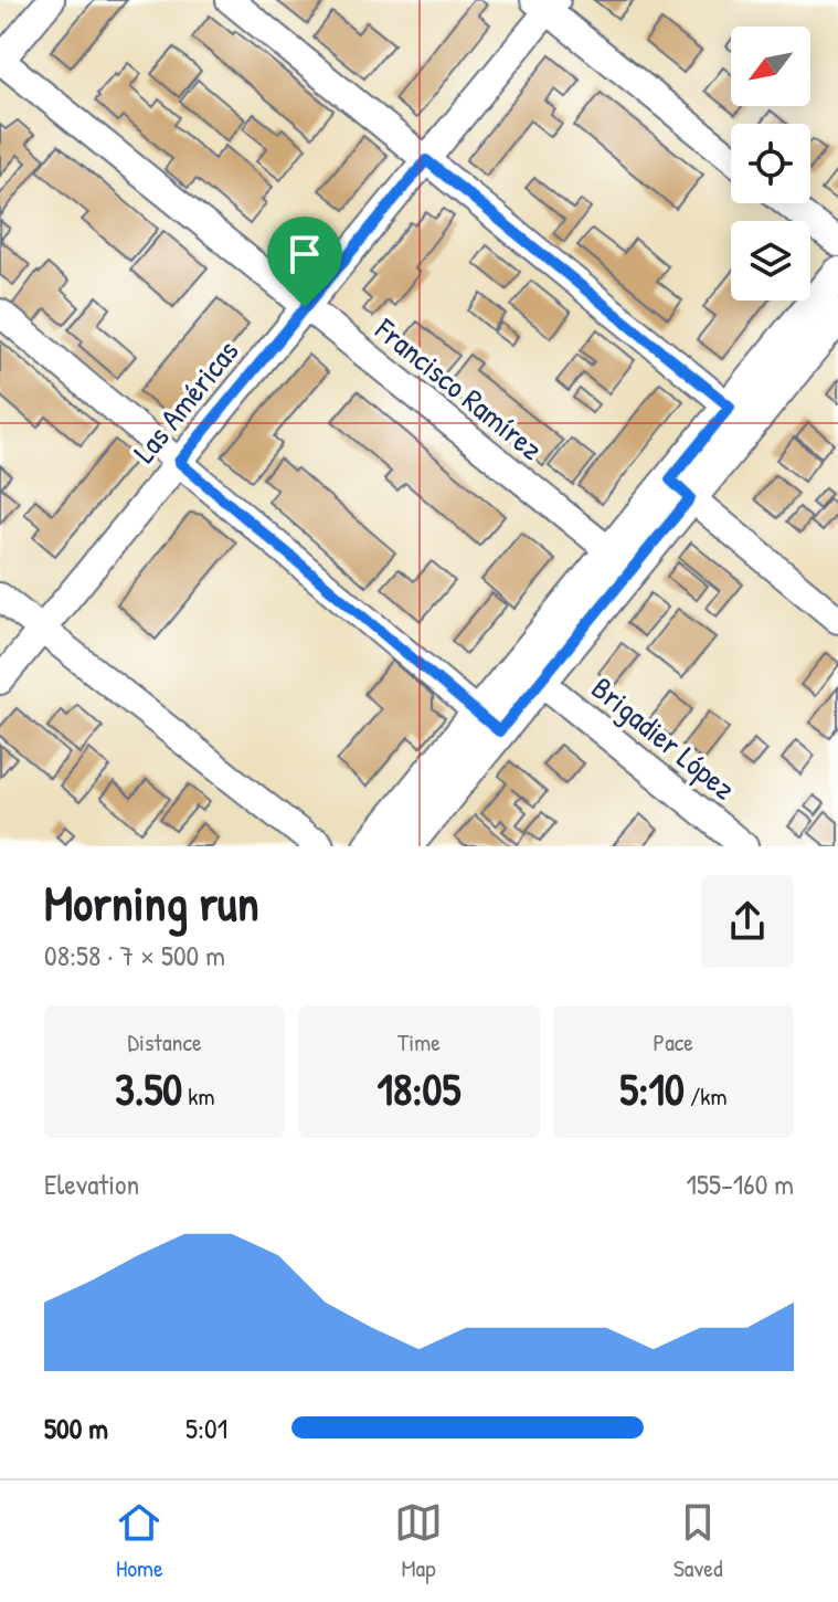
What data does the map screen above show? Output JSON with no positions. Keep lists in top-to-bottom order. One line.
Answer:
{"streets":{"street":["Francisco Ramírez","Las Américas","Brigadier López"]},"crossings":[["Francisco Ramírez","Las Américas"]],"north":"bottom left","page":{"heading":["Morning run","08:58 · 7 × 500 m"],"stats":[["Distance","3.50 km"],["Time","18:05"],["Pace","5:10 /km"]],"chart":["Elevation","155–160 m"],"list":[{"name":"500 m","note":"5:01"}],"tabs":["Home","Map","Saved"]}}
